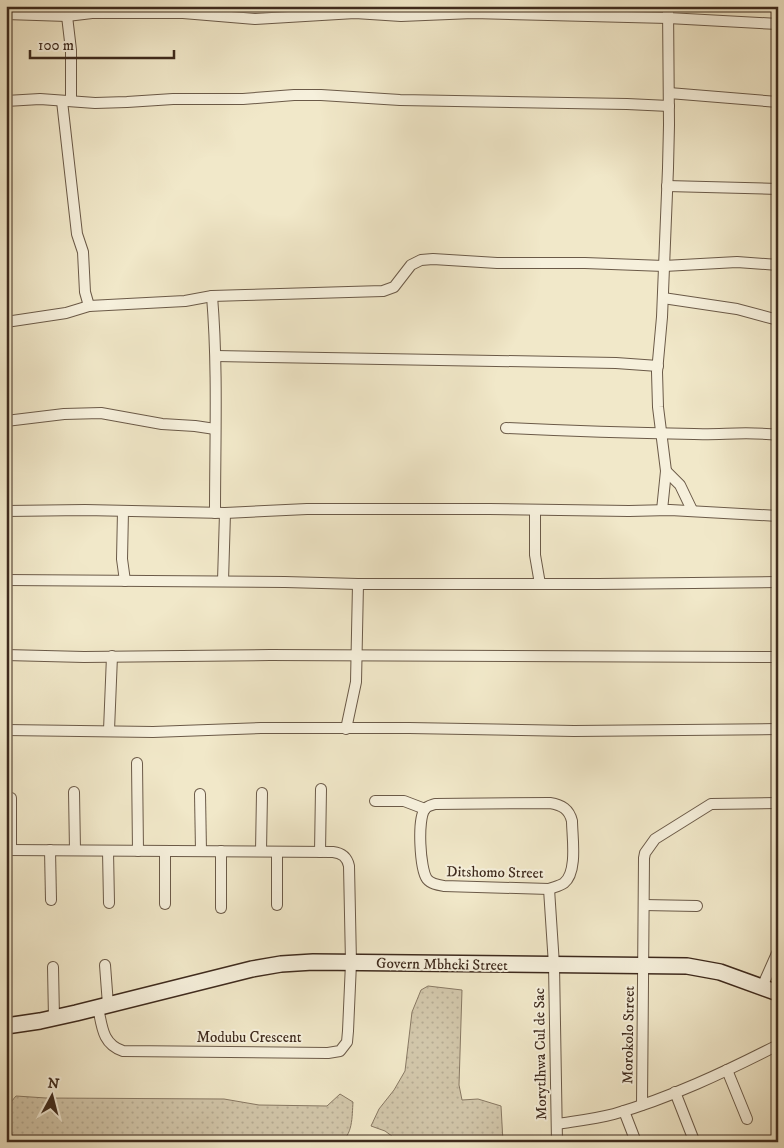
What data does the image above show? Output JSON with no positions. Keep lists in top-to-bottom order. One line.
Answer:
{"streets":{"street":["Ditshomo Street","Govern Mbheki Street","Morokolo Street","Modubu Crescent","Morytlhwa Cul de Sac"]},"crossings":[["Ditshomo Street","Morytlhwa Cul de Sac"],["Govern Mbheki Street","Morokolo Street"],["Govern Mbheki Street","Modubu Crescent"],["Govern Mbheki Street","Morytlhwa Cul de Sac"]],"scale_bar":"100 m","north":"top"}
